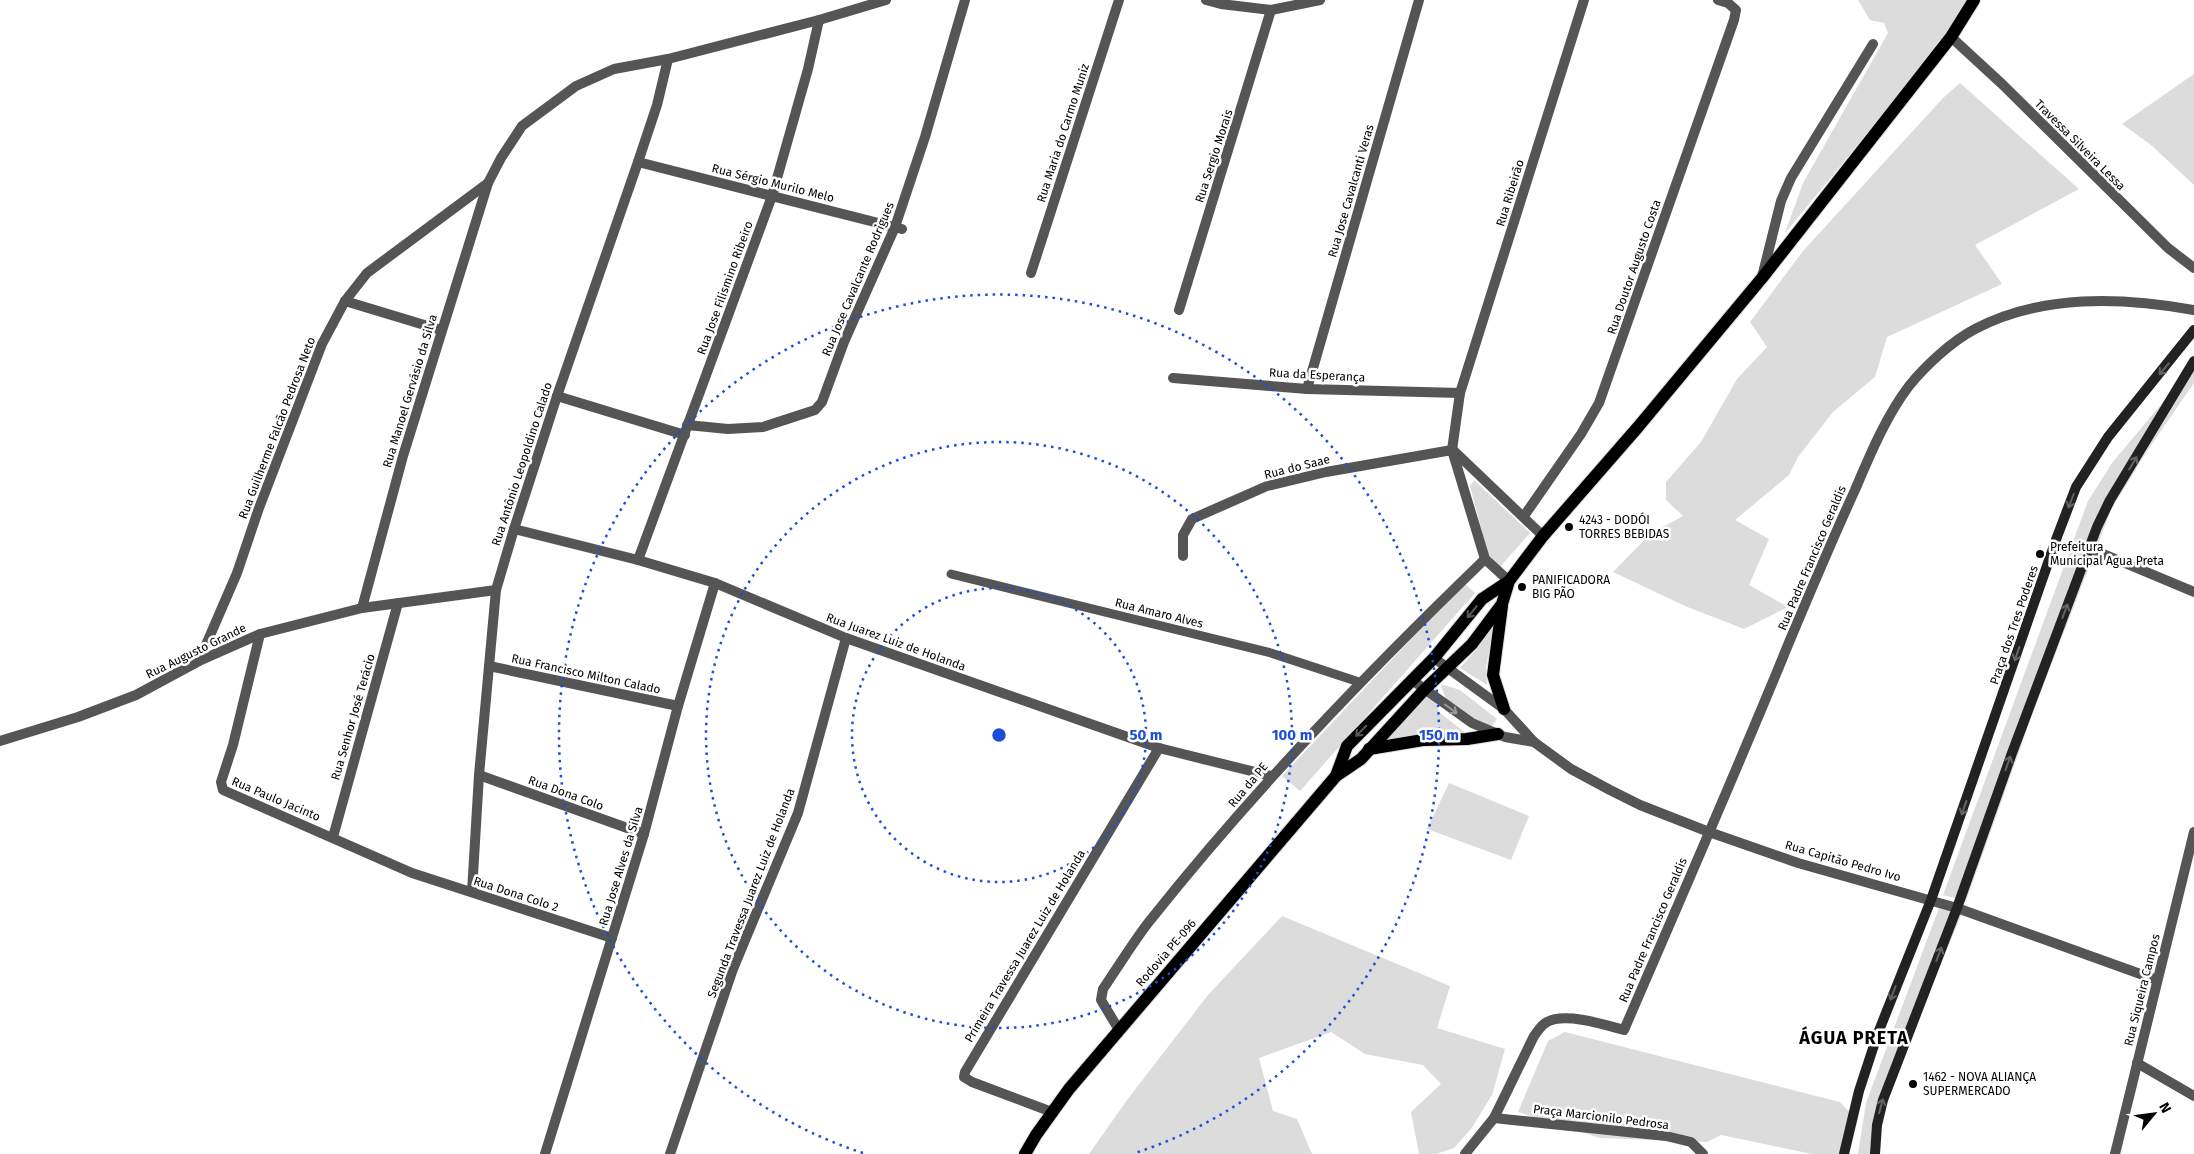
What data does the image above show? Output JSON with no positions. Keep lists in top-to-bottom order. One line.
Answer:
{"streets":{"main road":["Praça dos Tres Poderes","Rodovia PE-096"],"street":["Rua Maria do Carmo Muniz","Travessa Silveira Lessa","Rua Sergio Morais","Rua Sérgio Murilo Melo","Rua Jose Cavalcanti Veras","Rua Ribeirão","Rua Doutor Augusto Costa","Rua Jose Cavalcante Rodrigues","Rua Jose Filismino Ribeiro","Rua da Esperança","Rua Manoel Gervásio da Silva","Rua Guilherme Falcão Pedrosa Neto","Rua Antônio Leopoldino Calado","Rua do Saae","Rua Padre Francisco Geraldis","Rua Juarez Luiz de Holanda","Rua Augusto Grande","Rua Francisco Milton Calado","Rua Senhor José Terácio","Rua da PE","Rua Dona Colo","Rua Paulo Jacinto","Rua Capitão Pedro Ivo","Rua Jose Alves da Silva","Segunda Travessa Juarez Luiz de Holanda","Rua Dona Colo 2","Primeira Travessa Juarez Luiz de Holanda","Rua Siqueira Campos","Praça Marcionilo Pedrosa"],"lane":["Rua Amaro Alves"]},"crossings":[["Rua Sérgio Murilo Melo","Rua Jose Cavalcante Rodrigues"],["Rua Sérgio Murilo Melo","Rua Jose Filismino Ribeiro"],["Rua Sérgio Murilo Melo","Rua Antônio Leopoldino Calado"],["Rua Jose Cavalcanti Veras","Rua da Esperança"],["Rua Ribeirão","Rua da Esperança"],["Rua Ribeirão","Rua do Saae"],["Rua Jose Cavalcante Rodrigues","Rua Jose Filismino Ribeiro"],["Rua Jose Cavalcante Rodrigues","Rua Antônio Leopoldino Calado"],["Rua Jose Filismino Ribeiro","Rua Guilherme Falcão Pedrosa Neto"],["Rua Jose Filismino Ribeiro","Rua Juarez Luiz de Holanda"],["Rua Manoel Gervásio da Silva","Rua Guilherme Falcão Pedrosa Neto"],["Rua Manoel Gervásio da Silva","Rua Augusto Grande"],["Rua Guilherme Falcão Pedrosa Neto","Rua Antônio Leopoldino Calado"],["Rua Guilherme Falcão Pedrosa Neto","Rua Augusto Grande"],["Rua Antônio Leopoldino Calado","Rua Juarez Luiz de Holanda"],["Rua Antônio Leopoldino Calado","Rua Augusto Grande"],["Rua Antônio Leopoldino Calado","Rua Francisco Milton Calado"],["Rua Antônio Leopoldino Calado","Rua Dona Colo"],["Rua Antônio Leopoldino Calado","Rua Dona Colo 2"],["Rua Padre Francisco Geraldis","Rua Capitão Pedro Ivo"],["Rua Padre Francisco Geraldis","Praça Marcionilo Pedrosa"],["Rua Amaro Alves","Rua da PE"],["Praça dos Tres Poderes","Rua Capitão Pedro Ivo"],["Rua Juarez Luiz de Holanda","Rua da PE"],["Rua Juarez Luiz de Holanda","Rua Jose Alves da Silva"],["Rua Juarez Luiz de Holanda","Segunda Travessa Juarez Luiz de Holanda"],["Rua Juarez Luiz de Holanda","Primeira Travessa Juarez Luiz de Holanda"],["Rua Augusto Grande","Rua Senhor José Terácio"],["Rua Augusto Grande","Rua Paulo Jacinto"],["Rua Francisco Milton Calado","Rua Jose Alves da Silva"],["Rua Senhor José Terácio","Rua Paulo Jacinto"],["Rua da PE","Rodovia PE-096"],["Rua Dona Colo","Rua Jose Alves da Silva"],["Rua Paulo Jacinto","Rua Dona Colo 2"],["Rua Capitão Pedro Ivo","Rua Siqueira Campos"],["Rua Jose Alves da Silva","Rua Dona Colo 2"],["Primeira Travessa Juarez Luiz de Holanda","Rodovia PE-096"]],"districts":["ÁGUA PRETA"],"places":["4243 - DODÓI TORRES BEBIDAS","Prefeitura Municipal Agua Preta","PANIFICADORA BIG PÃO","1462 - NOVA ALIANÇA SUPERMERCADO"],"north":"top right","rings":["50 m","100 m","150 m"]}
